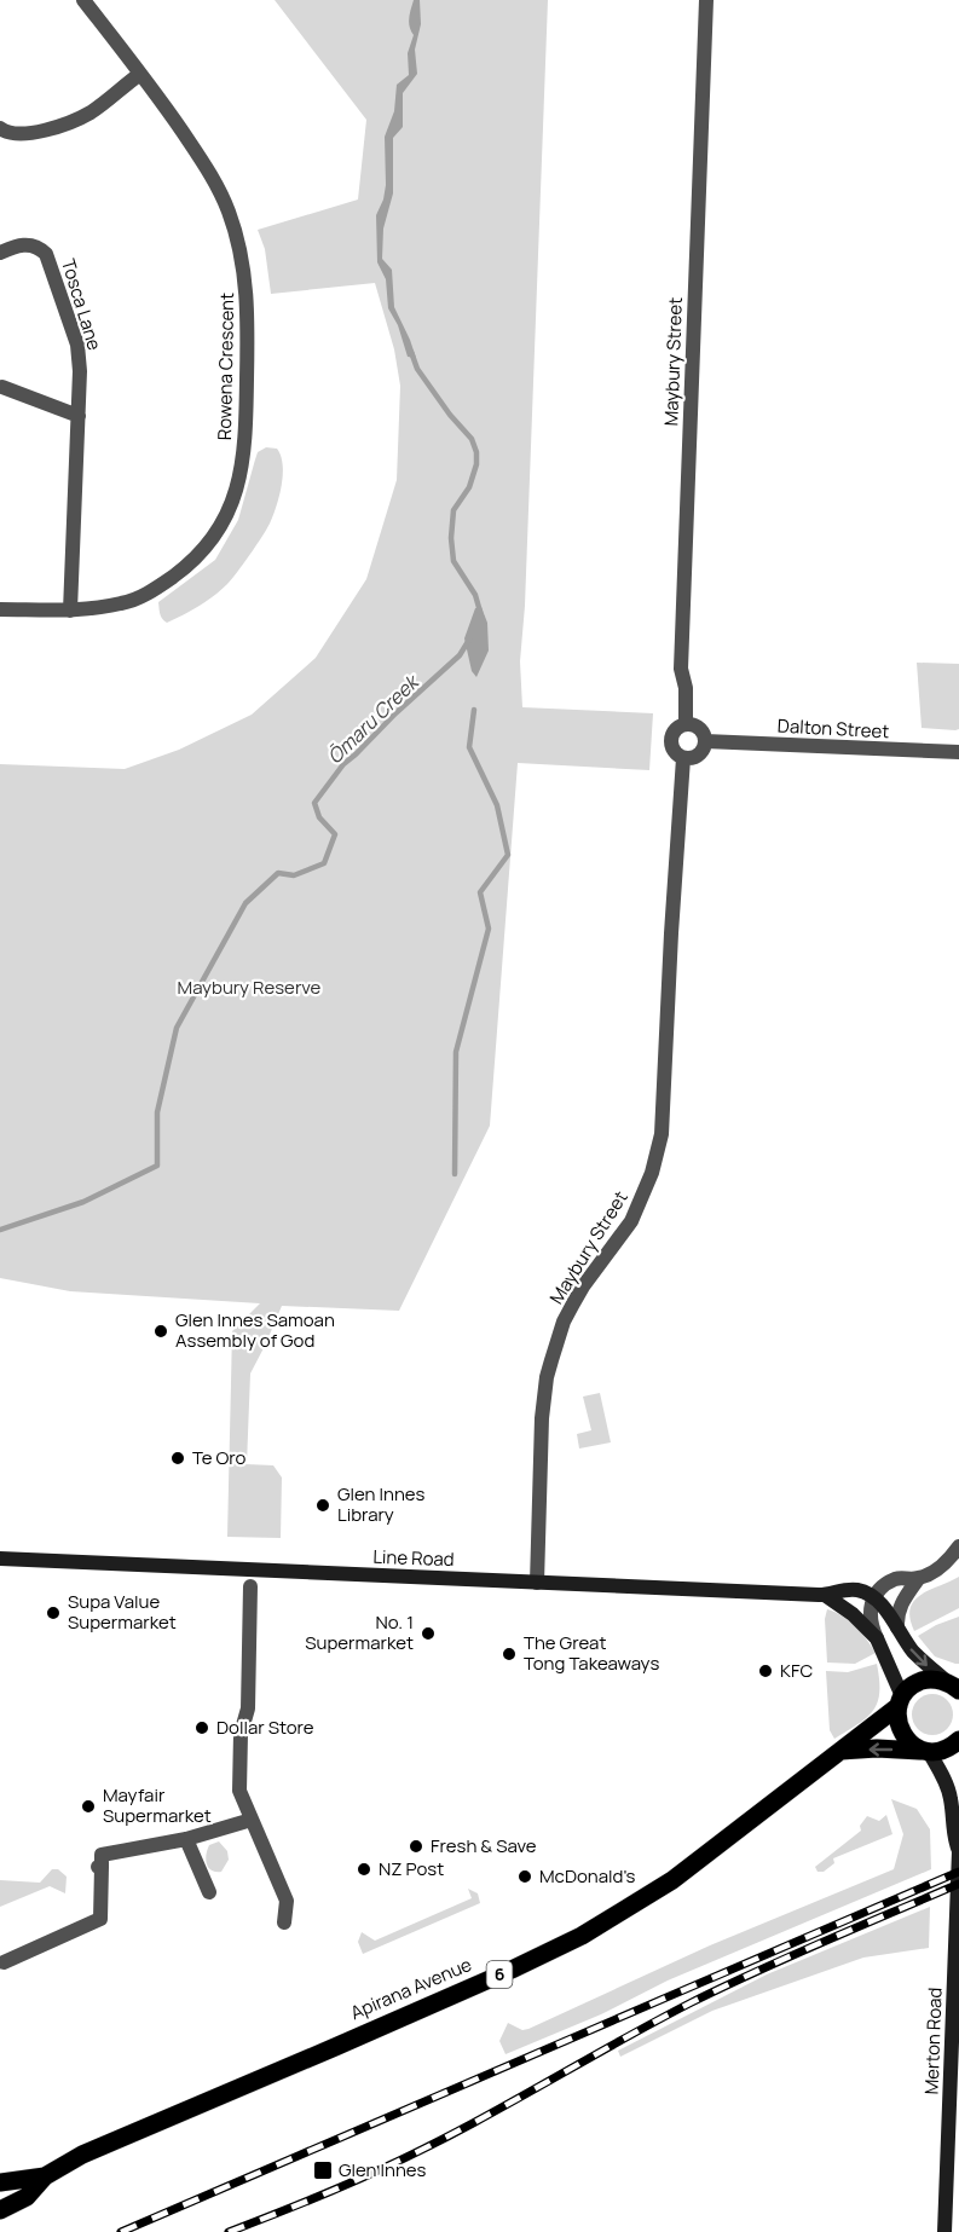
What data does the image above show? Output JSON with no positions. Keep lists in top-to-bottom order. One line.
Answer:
{"streets":{"main road":["Line Road","6","Apirana Avenue","Merton Road"],"street":["Tosca Lane","Maybury Street","Rowena Crescent","Dalton Street"]},"crossings":[["Tosca Lane","Rowena Crescent"],["Maybury Street","Dalton Street"],["Maybury Street","Line Road"],["6","Apirana Avenue"]],"water":["Ōmaru Creek"],"parks":["Maybury Reserve"],"places":{"other":["Glen Innes Samoan Assembly of God","Te Oro","Glen Innes Library","Supa Value Supermarket","No. 1 Supermarket","The Great Tong Takeaways","KFC","Dollar Store","Mayfair Supermarket","Fresh & Save","NZ Post","McDonald's"],"transit":["Glen Innes"]}}
